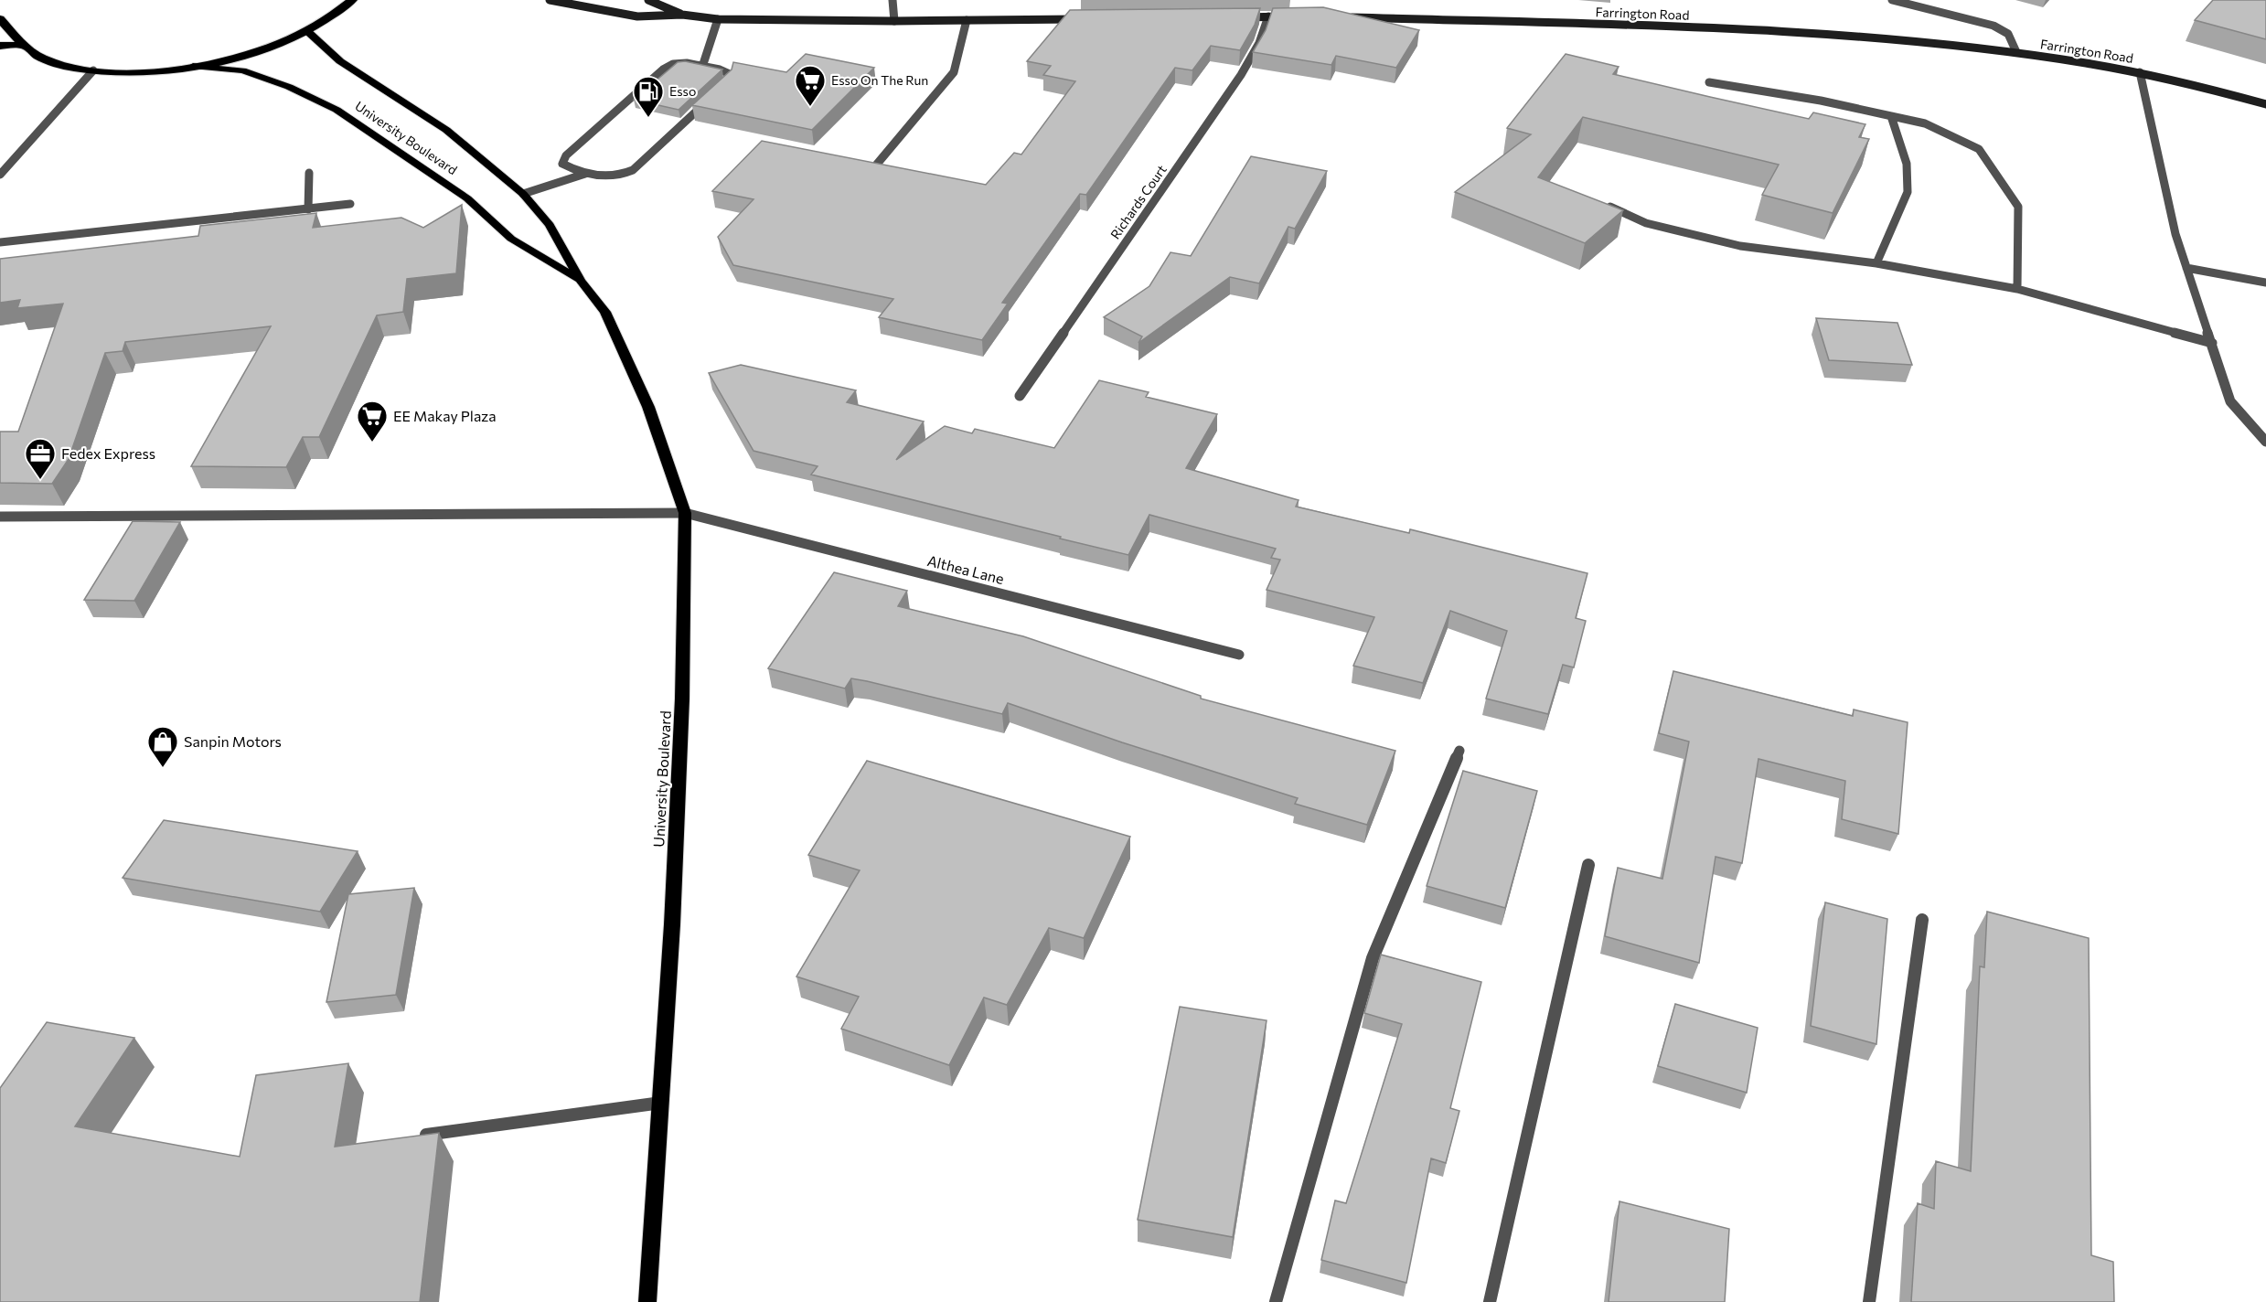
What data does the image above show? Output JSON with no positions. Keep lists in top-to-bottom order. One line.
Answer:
{"streets":{"main road":["University Boulevard"],"street":["Farrington Road","Richards Court","Althea Lane"]},"crossings":[["University Boulevard","Althea Lane"]],"places":{"supermarket":["Esso On The Run","EE Makay Plaza"],"fuel station":["Esso"],"office":["Fedex Express"],"shop":["Sanpin Motors"]}}
